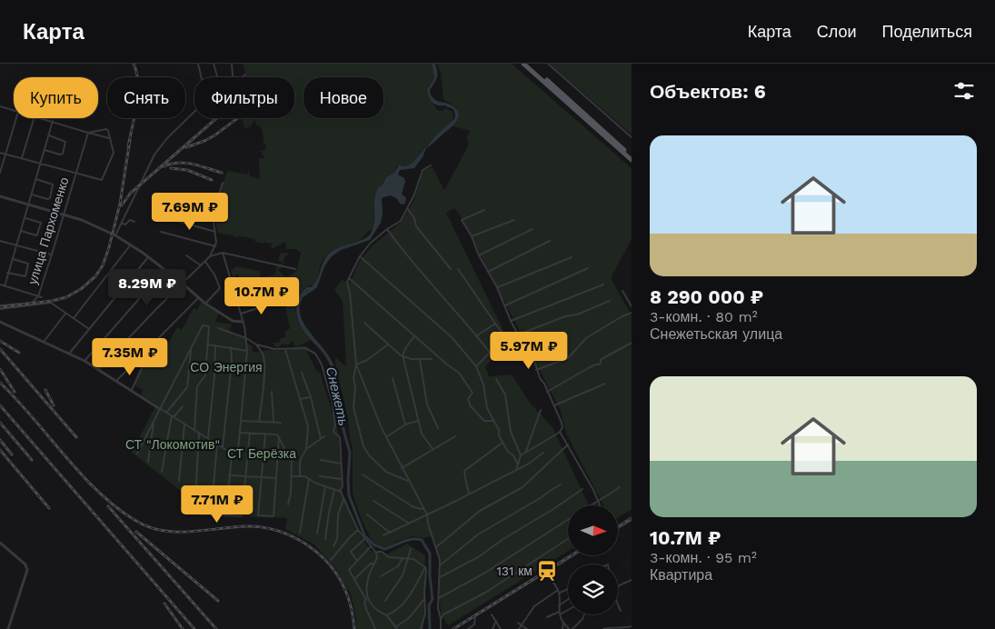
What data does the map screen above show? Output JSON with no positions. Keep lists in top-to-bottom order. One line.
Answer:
{"streets":{"street":["улица Пархоменко"]},"water":["Снежеть"],"parks":["СО Энергия","СТ \"Локомотив\"","СТ Берёзка"],"places":{"station":["131 км"]},"north":"right","page":{"header":"Карта","nav":["Карта","Слои","Поделиться"],"heading":"Объектов: 6","chip":["Купить","Снять","Фильтры","Новое"],"list":[{"name":"8 290 000 ₽","note":"3-комн. · 80 m² · Снежетьская улица"},{"name":"10.7M ₽","note":"3-комн. · 95 m² · Квартира"}],"price":["7.69M ₽","8.29M ₽","10.7M ₽","5.97M ₽","7.35M ₽","7.71M ₽"]}}
